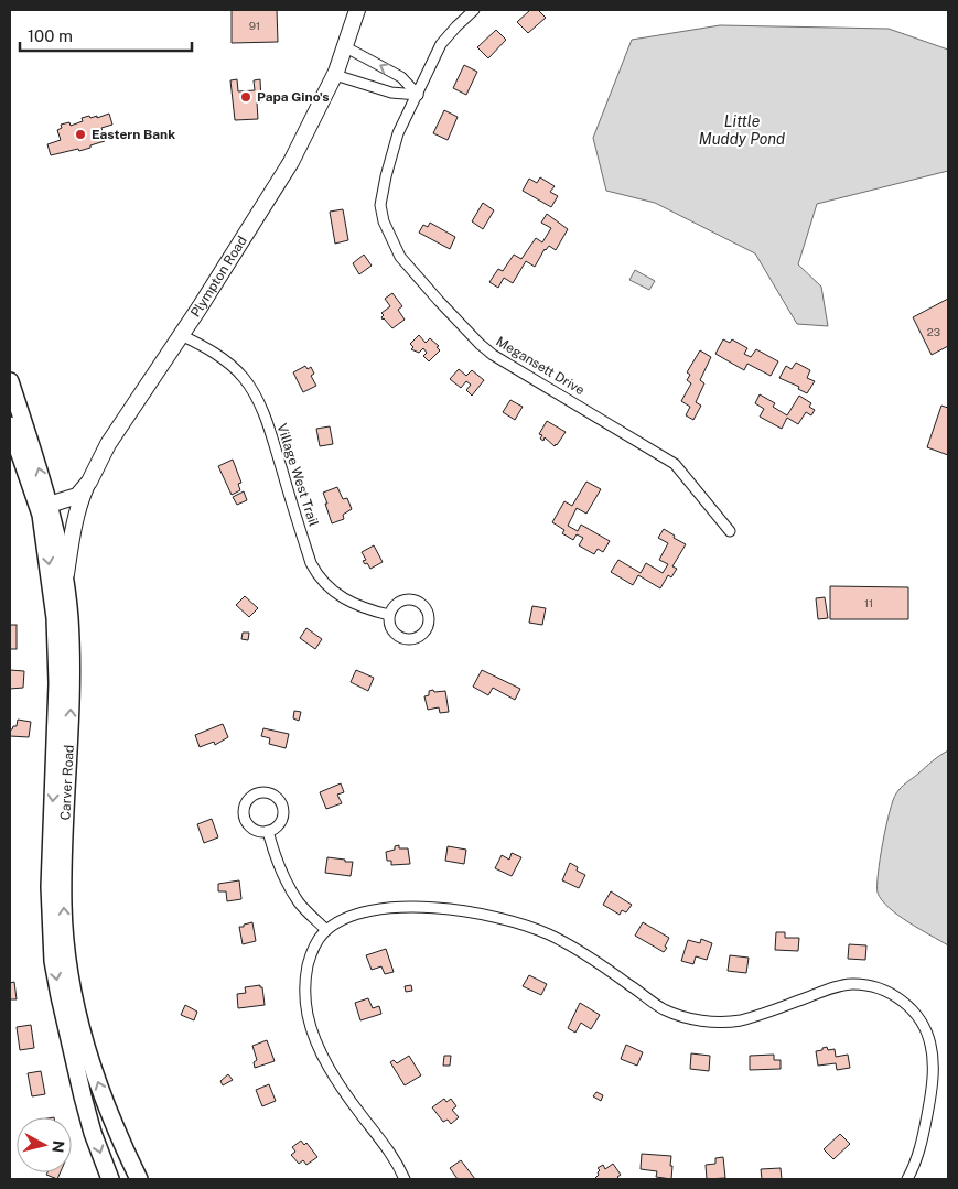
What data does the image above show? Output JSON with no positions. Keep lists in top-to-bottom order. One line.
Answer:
{"streets":{"highway":["Carver Road"],"main road":["Plympton Road"],"street":["Megansett Drive","Village West Trail"]},"crossings":[["Plympton Road","Village West Trail"],["Plympton Road","Carver Road"]],"water":["Little Muddy Pond"],"places":["Papa Gino's","Eastern Bank"],"house_numbers":["91","23","11"],"scale_bar":"100 m","north":"right"}
